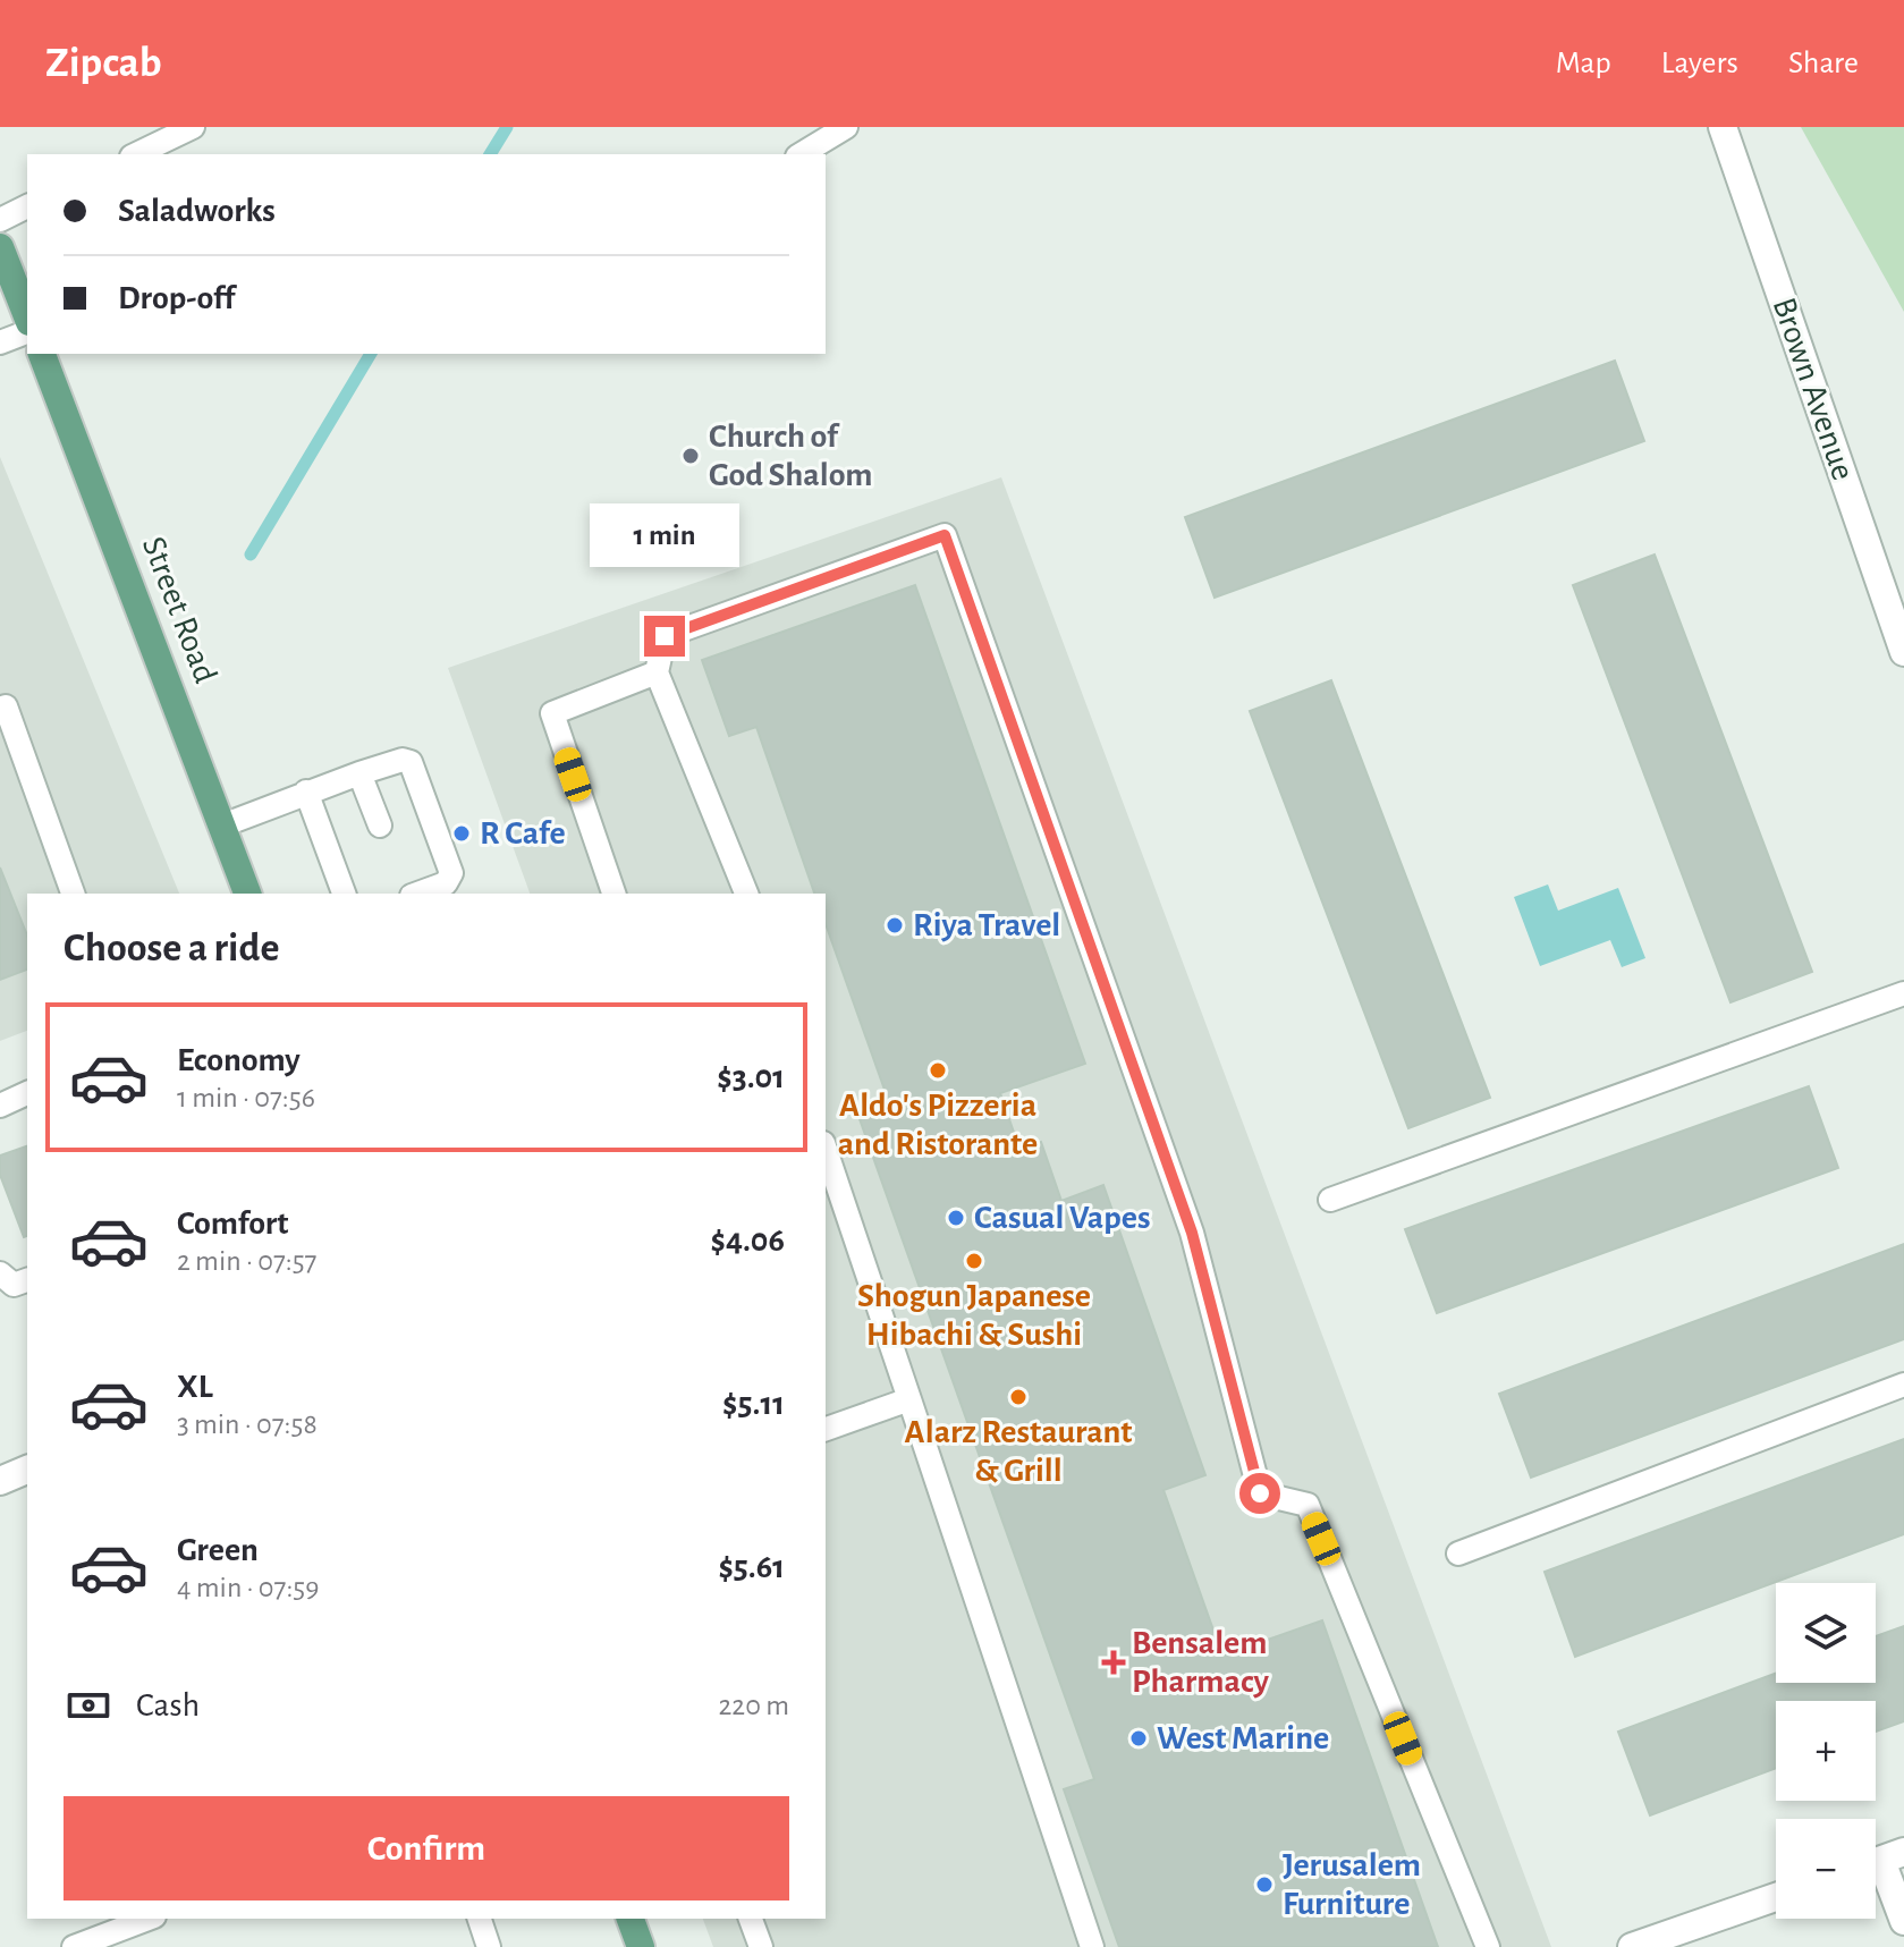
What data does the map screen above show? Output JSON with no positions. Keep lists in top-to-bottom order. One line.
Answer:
{"streets":{"main road":["Street Road"],"street":["Brown Avenue"]},"places":{"other":["Church of God Shalom","R Cafe","Riya Travel","Aldo's Pizzeria and Ristorante","Casual Vapes","Shogun Japanese Hibachi & Sushi","Alarz Restaurant & Grill","West Marine","Jerusalem Furniture"],"health":["Bensalem Pharmacy"]},"page":{"header":"Zipcab","nav":["Map","Layers","Share"],"banner":["Saladworks","Drop-off"],"bubble":"1 min","heading":"Choose a ride","list":[{"name":"Economy","note":"1 min · 07:56","value":"$3.01"},{"name":"Comfort","note":"2 min · 07:57","value":"$4.06"},{"name":"XL","note":"3 min · 07:58","value":"$5.11"},{"name":"Green","note":"4 min · 07:59","value":"$5.61"}],"map_buttons":["+","−"],"pay":["Cash","220 m"],"buttons":"Confirm"}}
